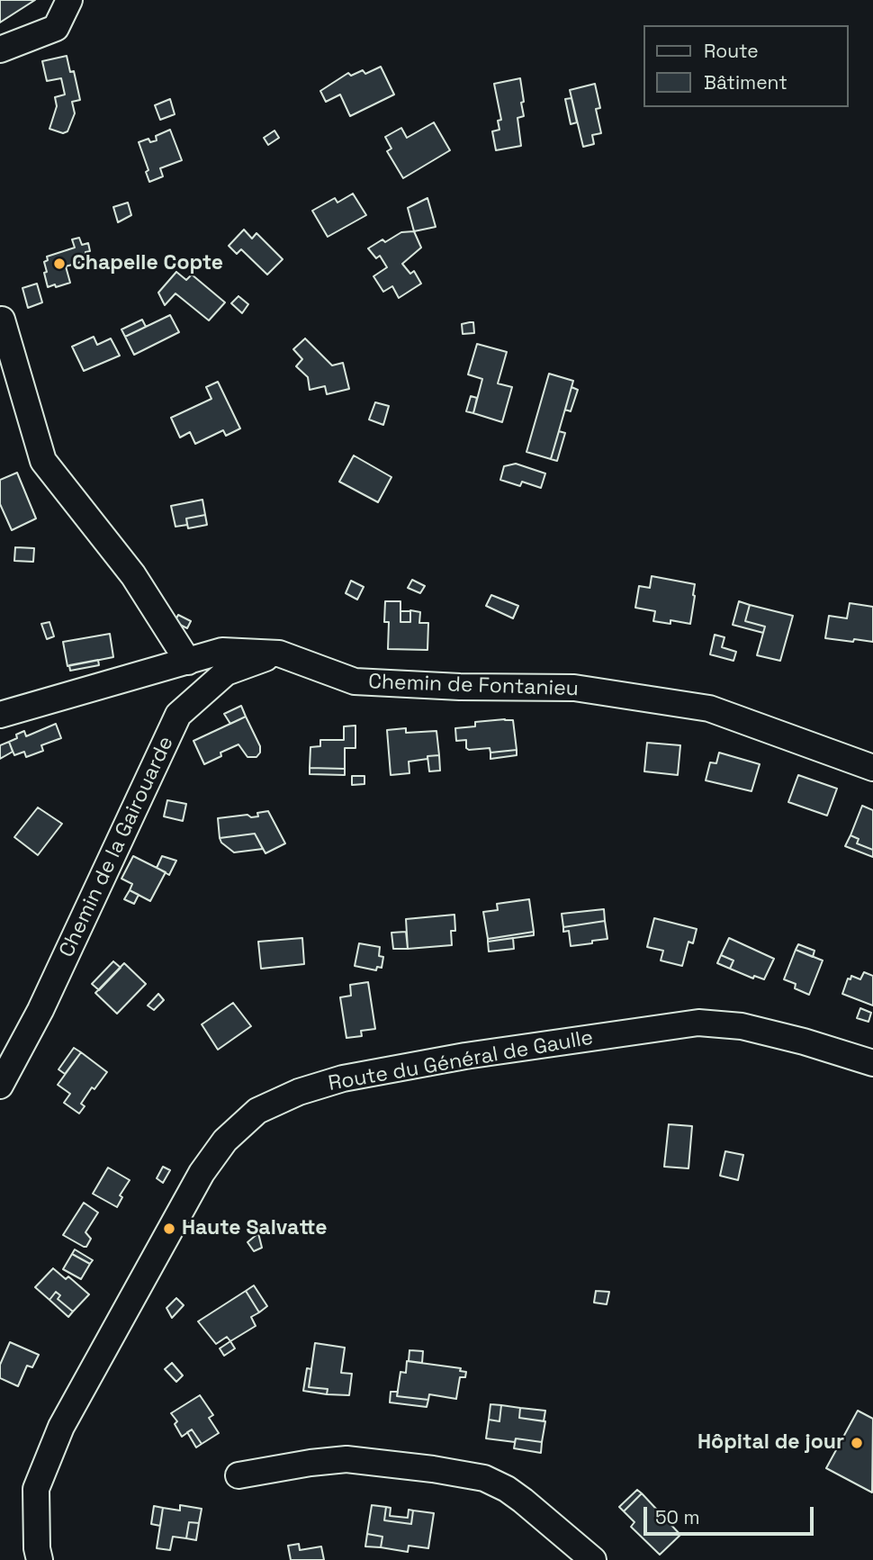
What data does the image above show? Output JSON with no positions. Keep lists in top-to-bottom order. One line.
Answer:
{"streets":{"street":["Chemin de Fontanieu","Chemin de la Gairouarde","Route du Général de Gaulle"]},"crossings":[["Chemin de Fontanieu","Chemin de la Gairouarde"]],"places":["Chapelle Copte","Haute Salvatte","Hôpital de jour"],"legend":["Route","Bâtiment"],"scale_bar":"50 m"}
